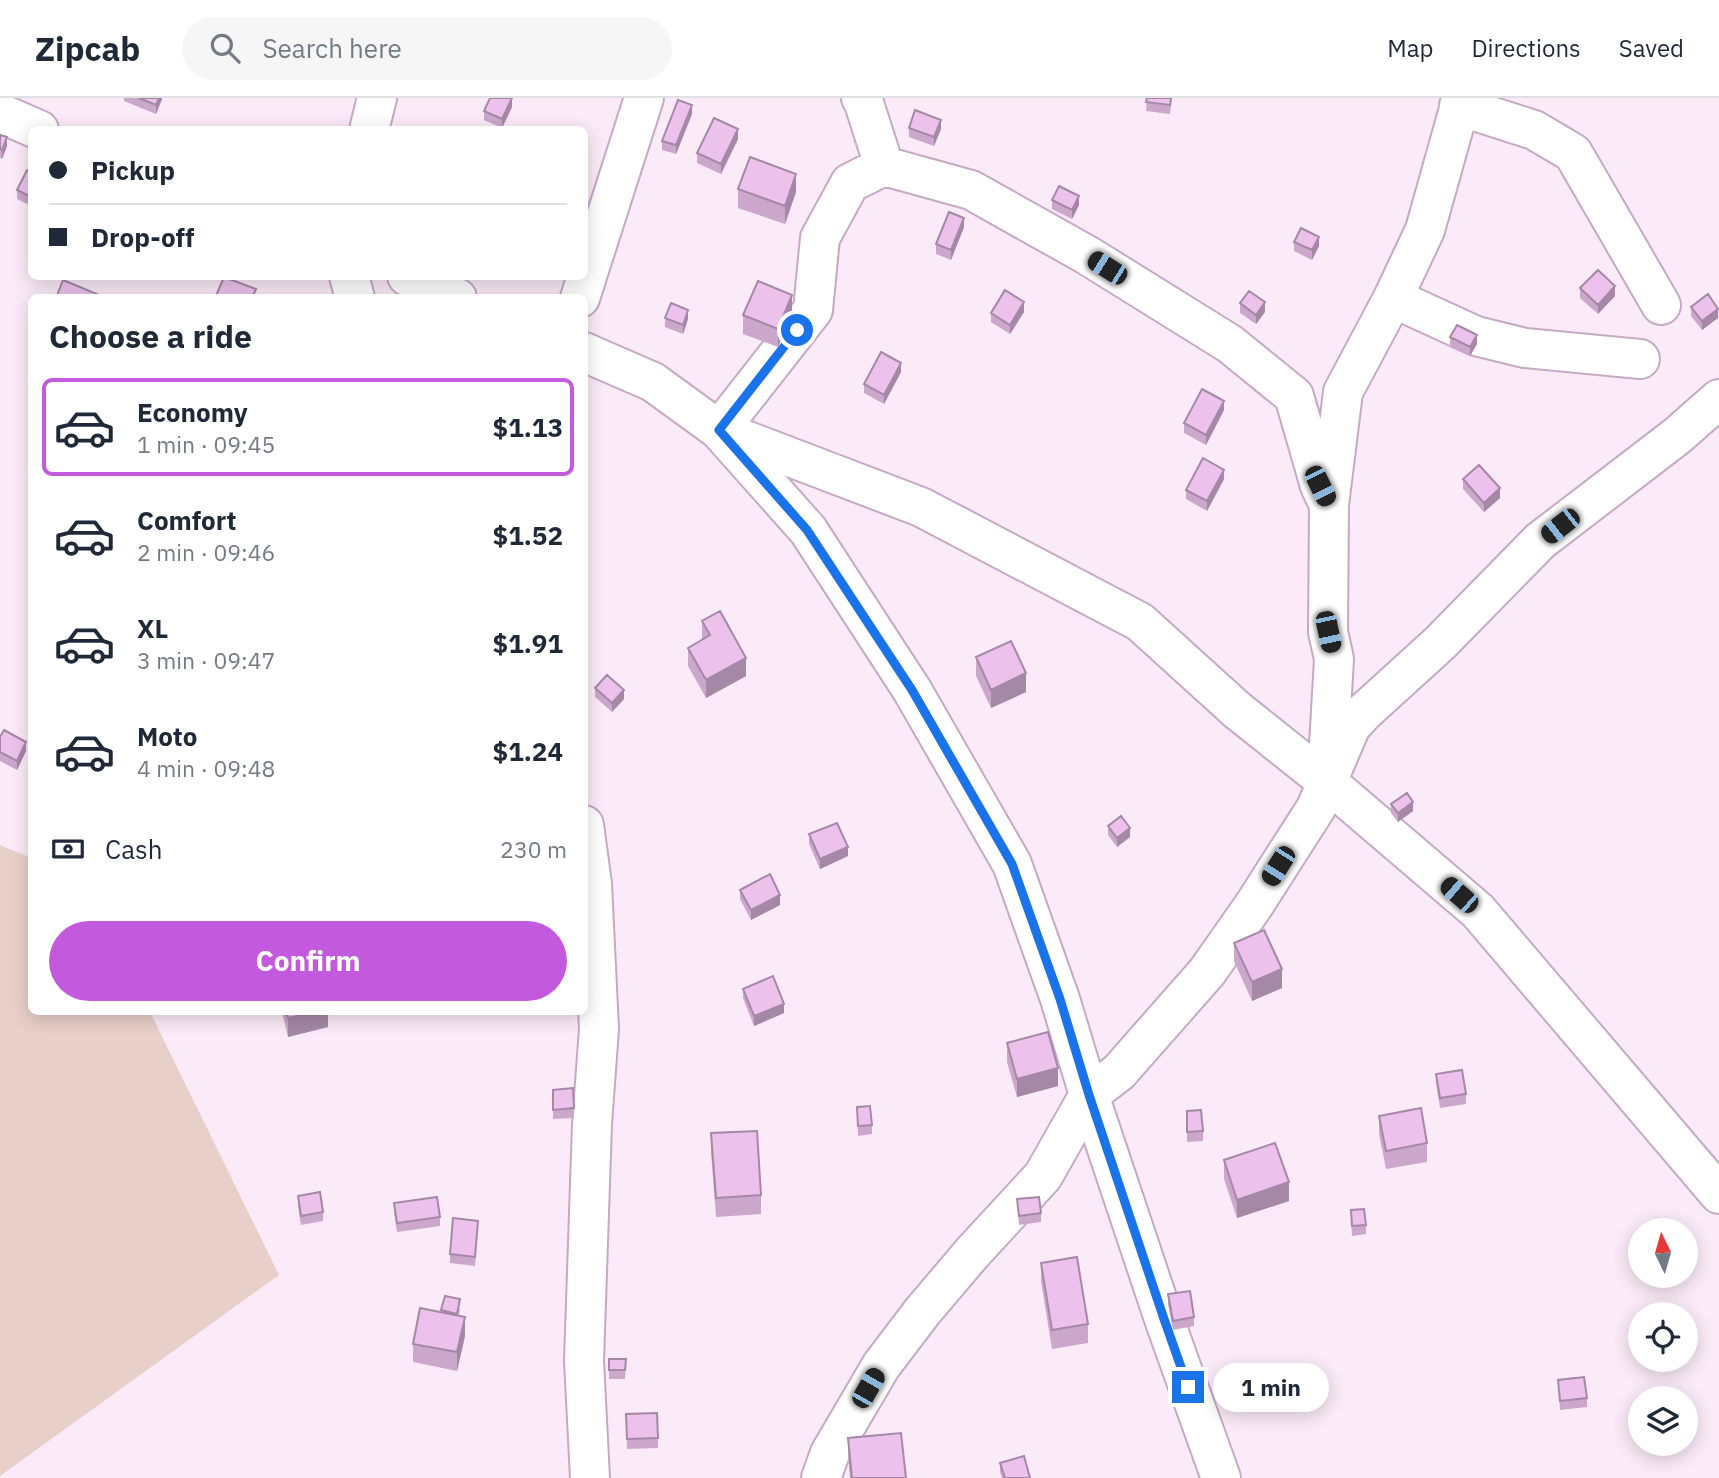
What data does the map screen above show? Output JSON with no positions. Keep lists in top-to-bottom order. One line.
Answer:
{"north":"top","page":{"header":"Zipcab","search":"Search here","nav":["Map","Directions","Saved"],"banner":["Pickup","Drop-off"],"heading":"Choose a ride","list":[{"name":"Economy","note":"1 min · 09:45","value":"$1.13"},{"name":"Comfort","note":"2 min · 09:46","value":"$1.52"},{"name":"XL","note":"3 min · 09:47","value":"$1.91"},{"name":"Moto","note":"4 min · 09:48","value":"$1.24"}],"pay":["Cash","230 m"],"buttons":"Confirm","bubble":"1 min"}}
